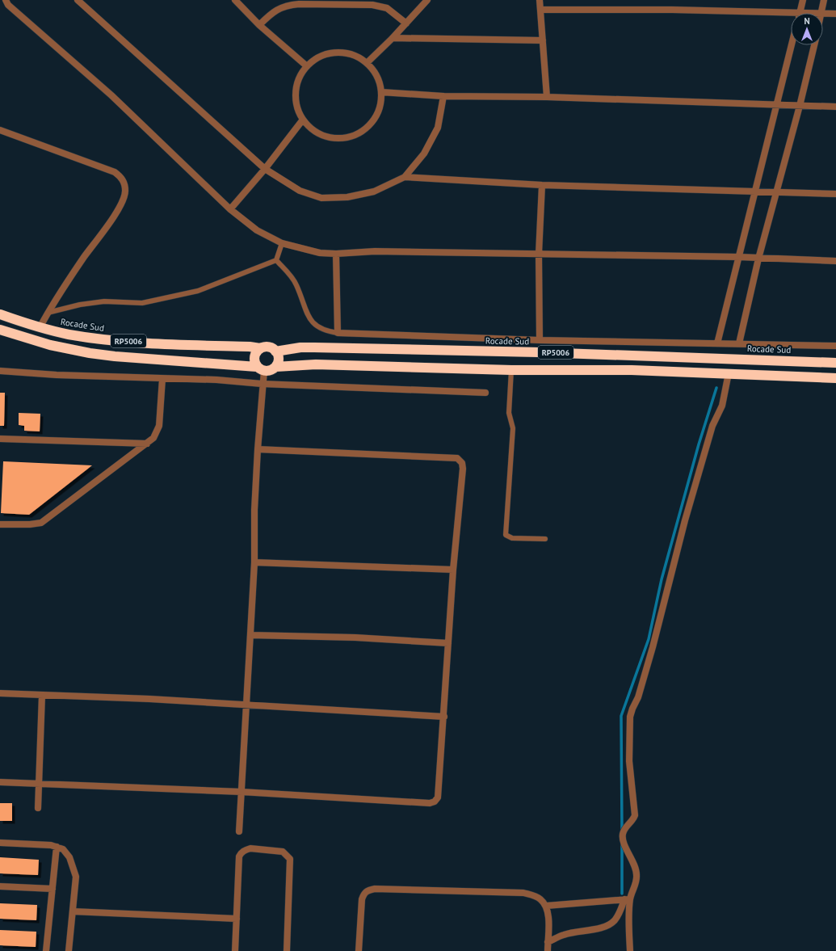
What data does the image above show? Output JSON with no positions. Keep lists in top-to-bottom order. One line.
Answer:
{"streets":{"highway":["Rocade Sud","RP5006"]},"crossings":[["Rocade Sud","RP5006"]],"north":"top"}
